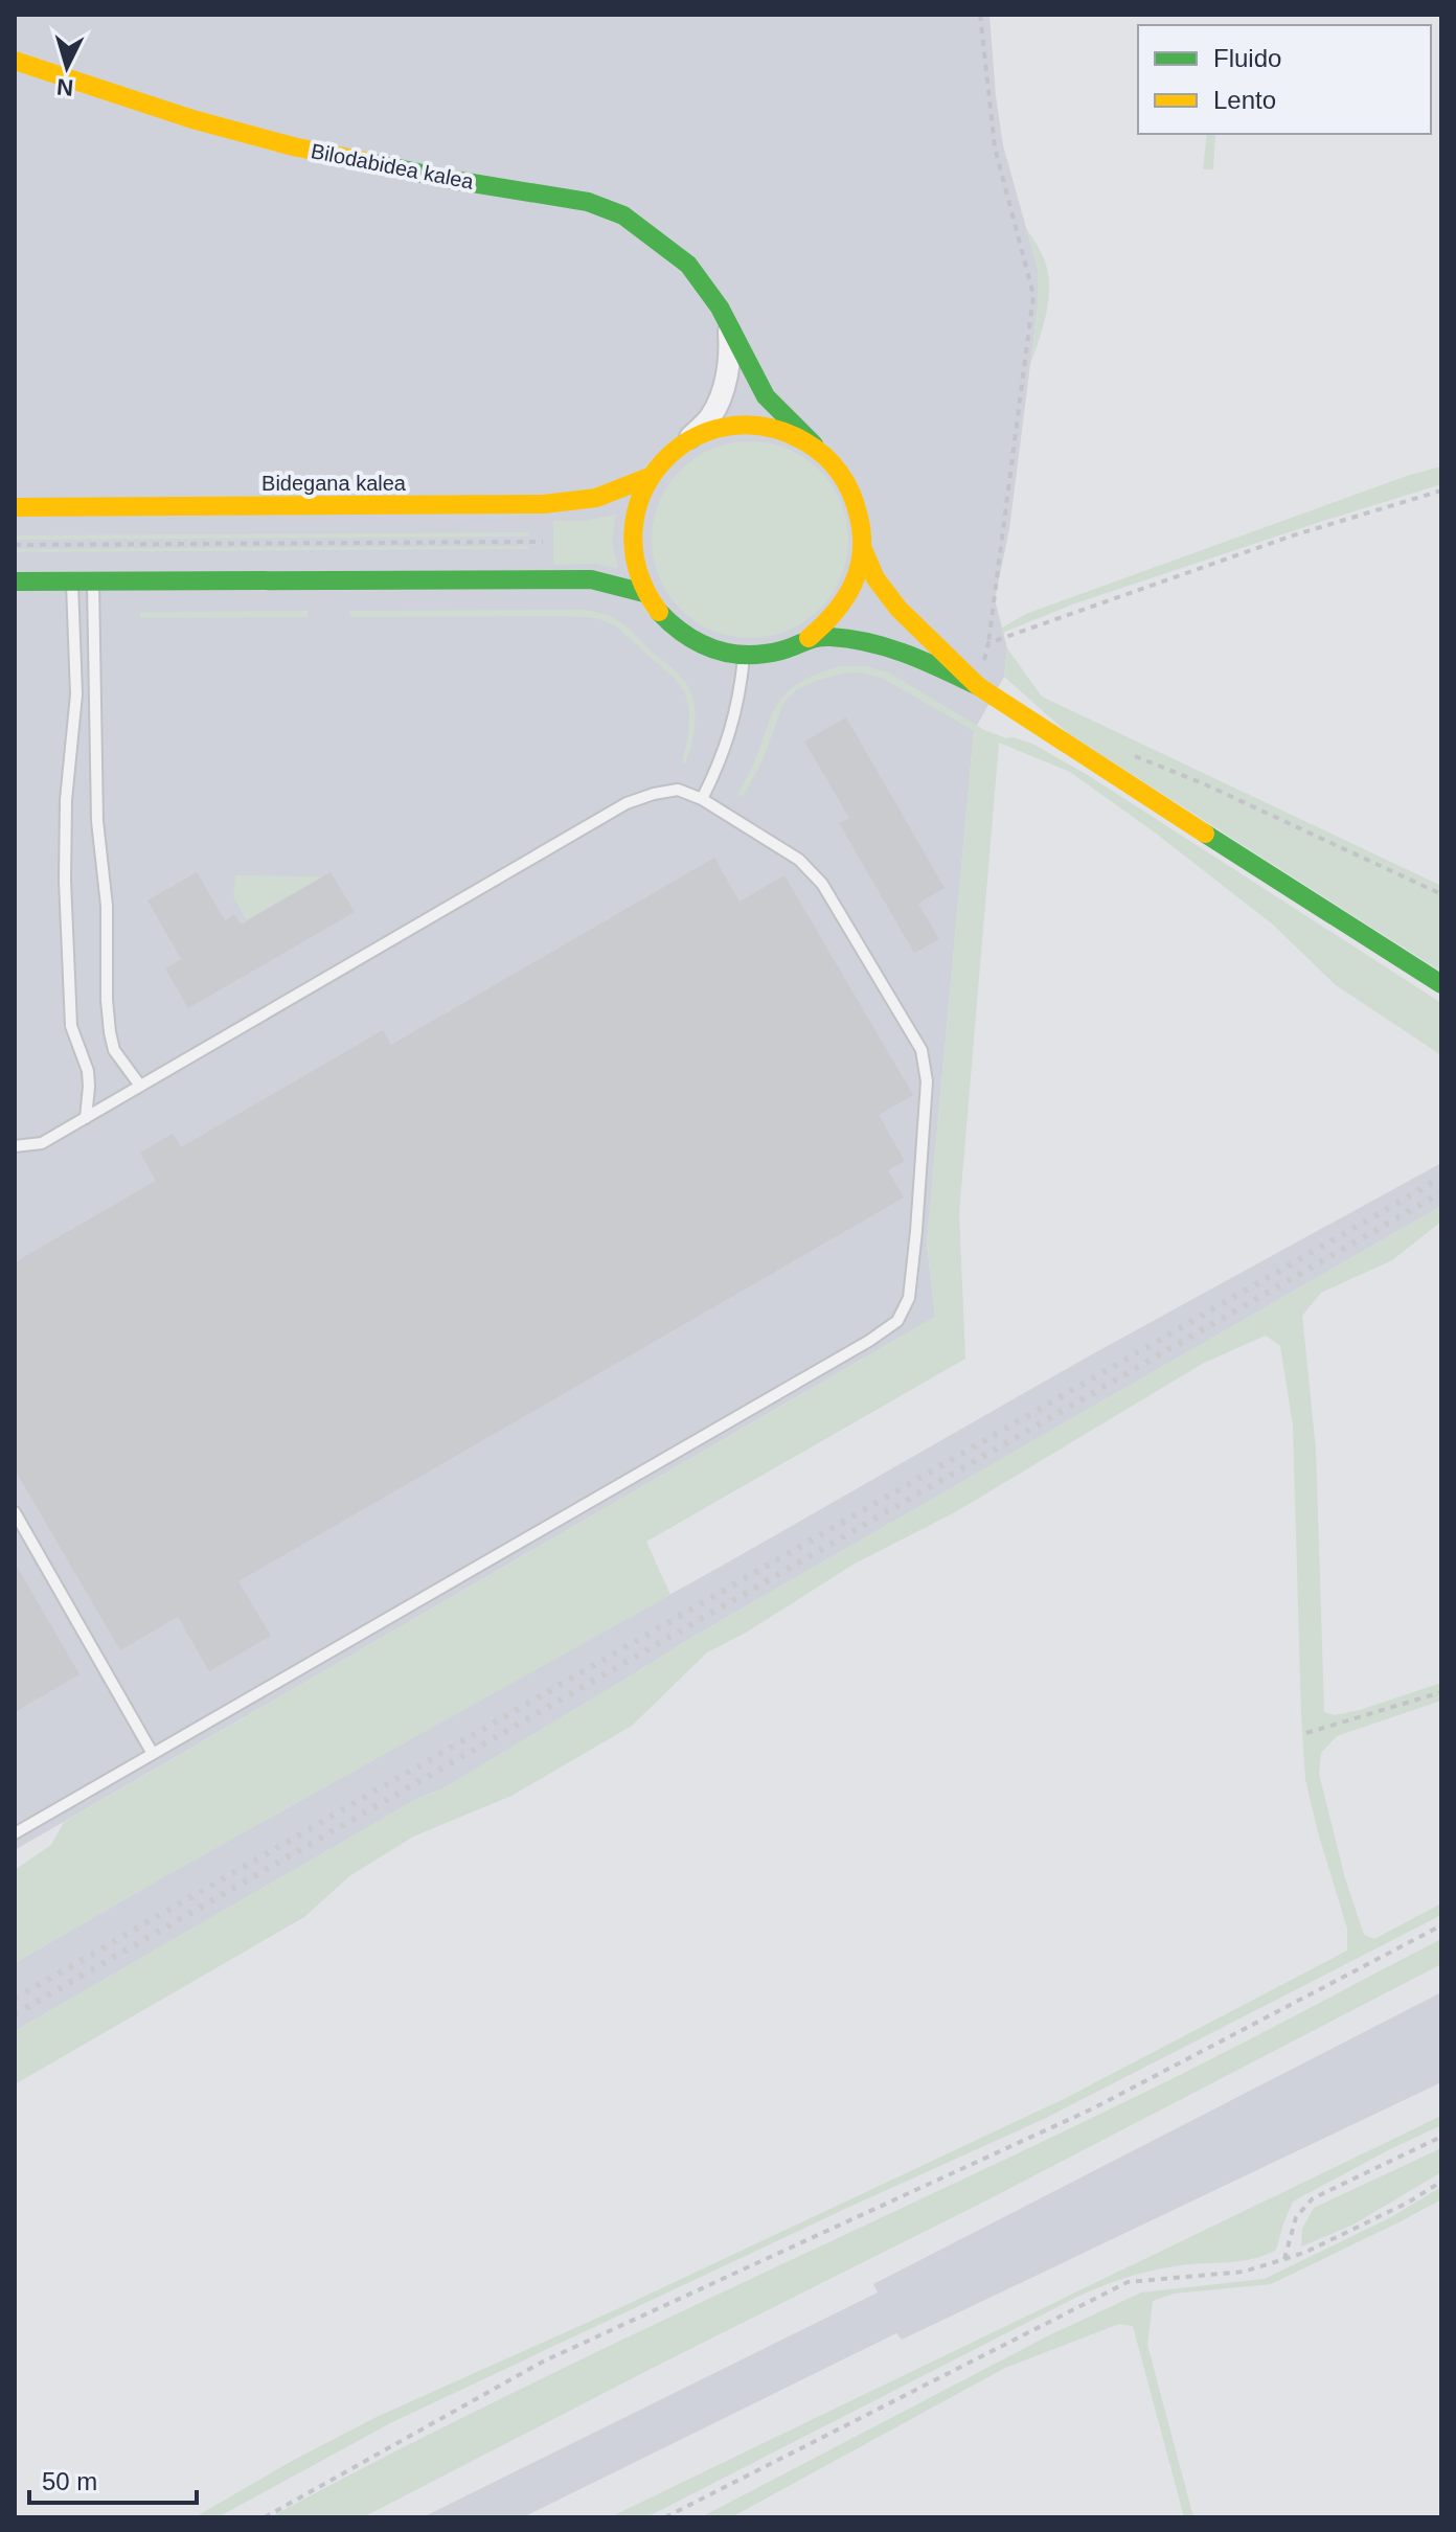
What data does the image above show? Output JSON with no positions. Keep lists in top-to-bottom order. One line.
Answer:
{"streets":{"street":["Bilodabidea kalea","Bidegana kalea"]},"crossings":[["Bilodabidea kalea","Bidegana kalea"]],"legend":["Fluido","Lento"],"scale_bar":"50 m","north":"bottom"}
